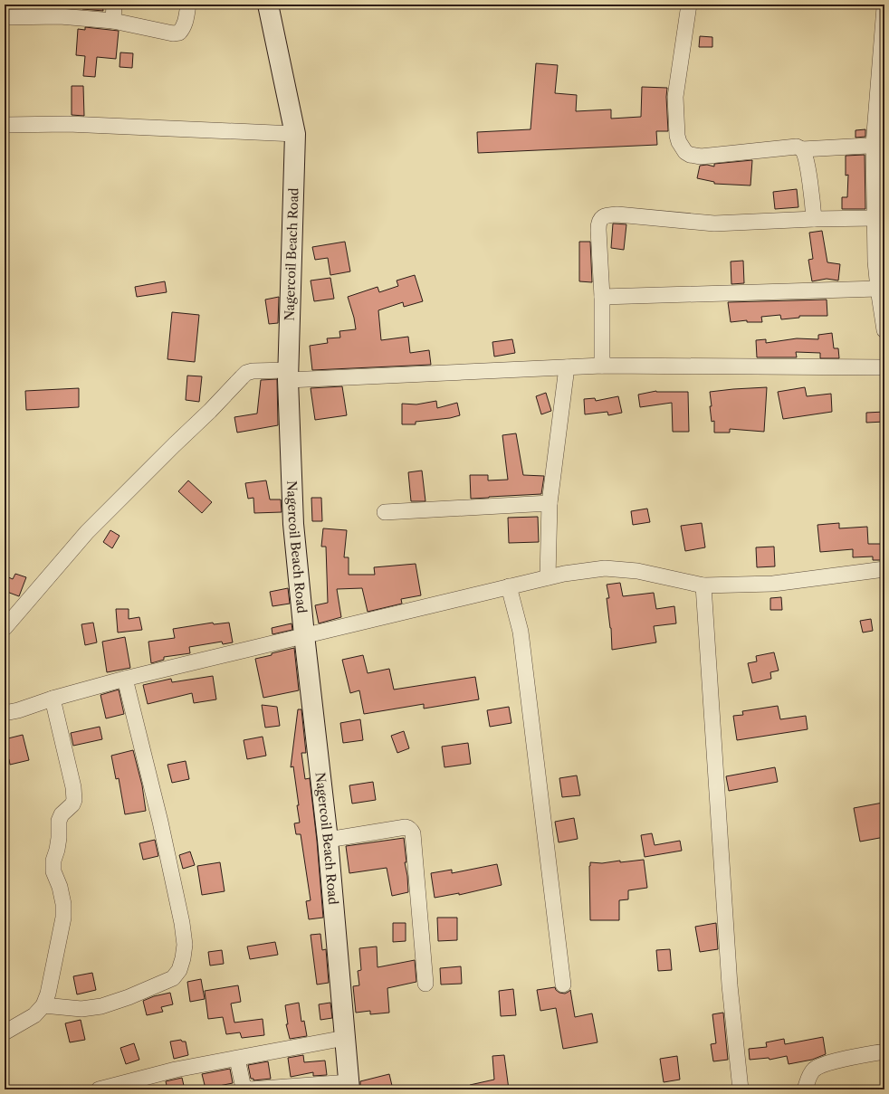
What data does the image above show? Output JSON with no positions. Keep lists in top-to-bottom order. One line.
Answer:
{"streets":{"main road":["Nagercoil Beach Road"]}}
